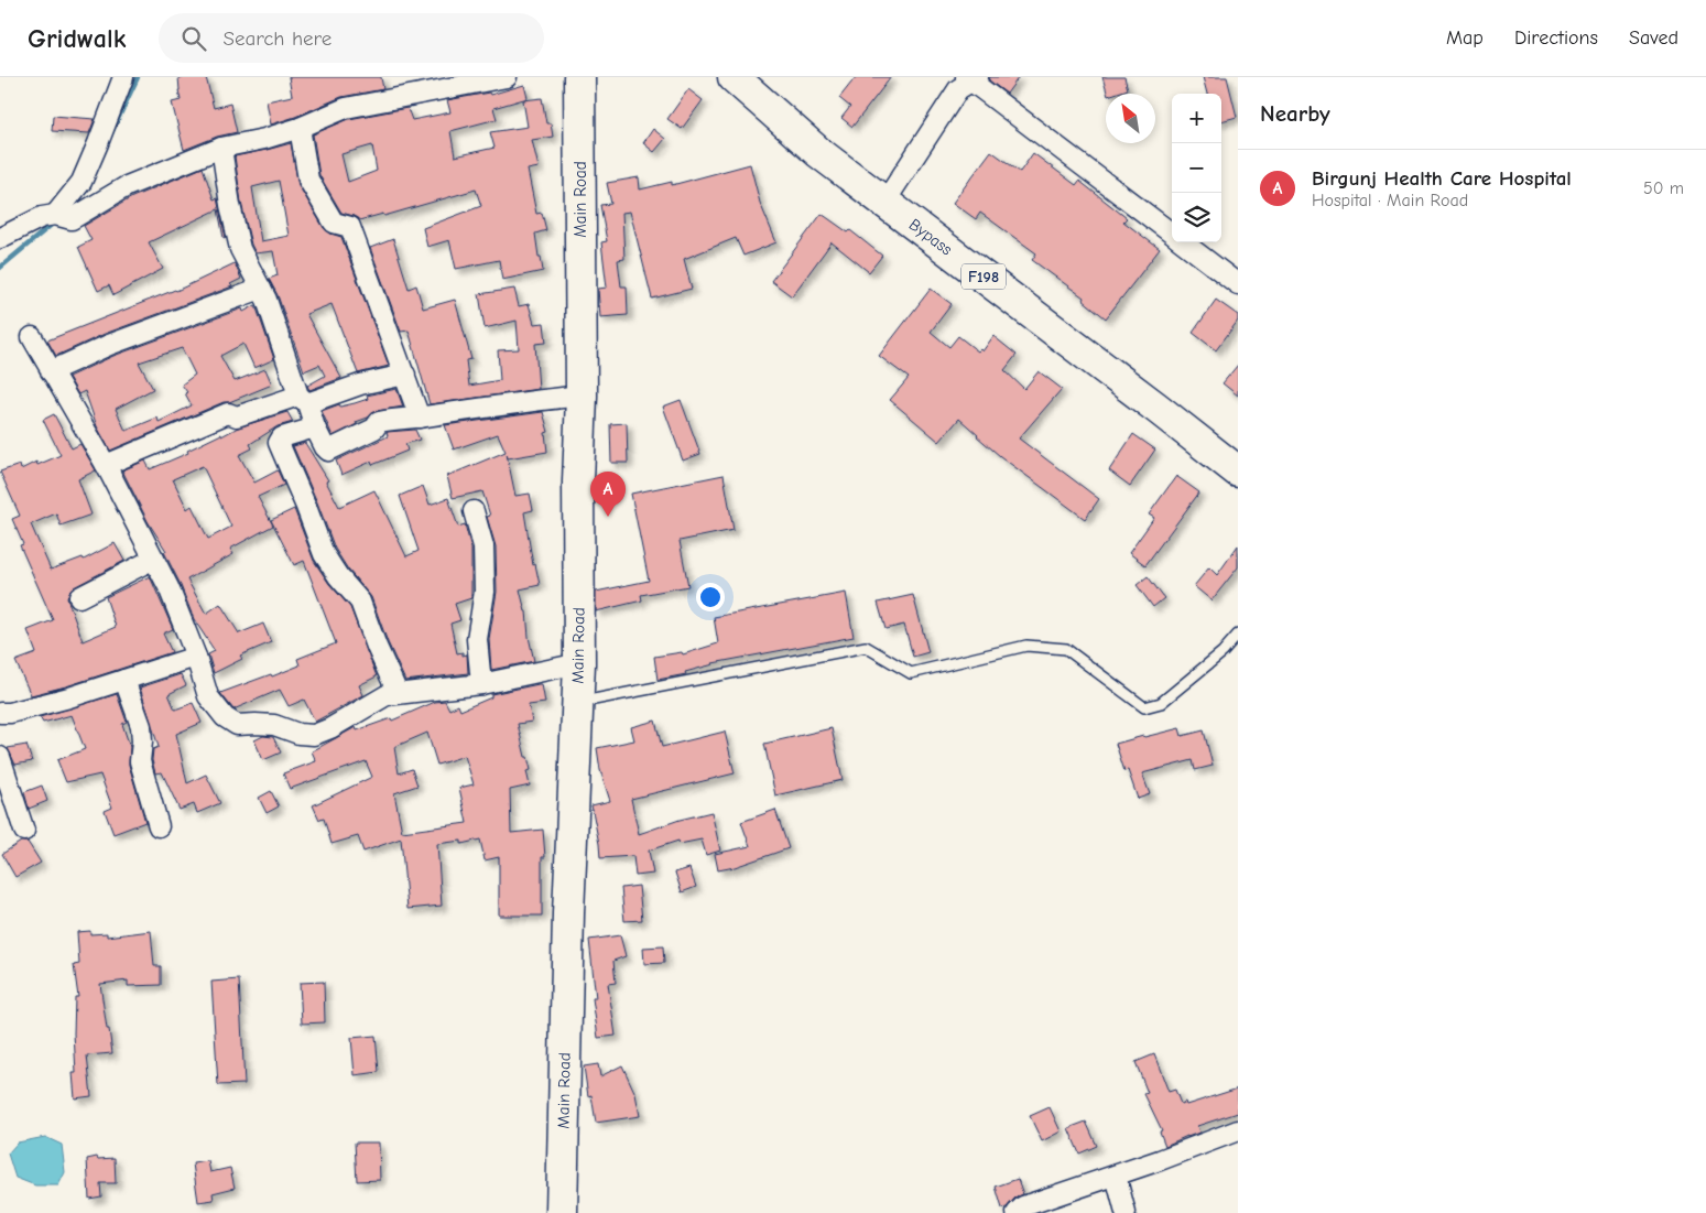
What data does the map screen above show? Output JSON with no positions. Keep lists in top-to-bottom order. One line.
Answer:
{"streets":{"main road":["Main Road","Bypass","F198"]},"north":"top left","page":{"header":"Gridwalk","search":"Search here","nav":["Map","Directions","Saved"],"heading":"Nearby","map_buttons":["+","−"],"list":[{"mark":"A","name":"Birgunj Health Care Hospital","note":"Hospital · Main Road","value":"50 m"}],"pins":"A"}}
